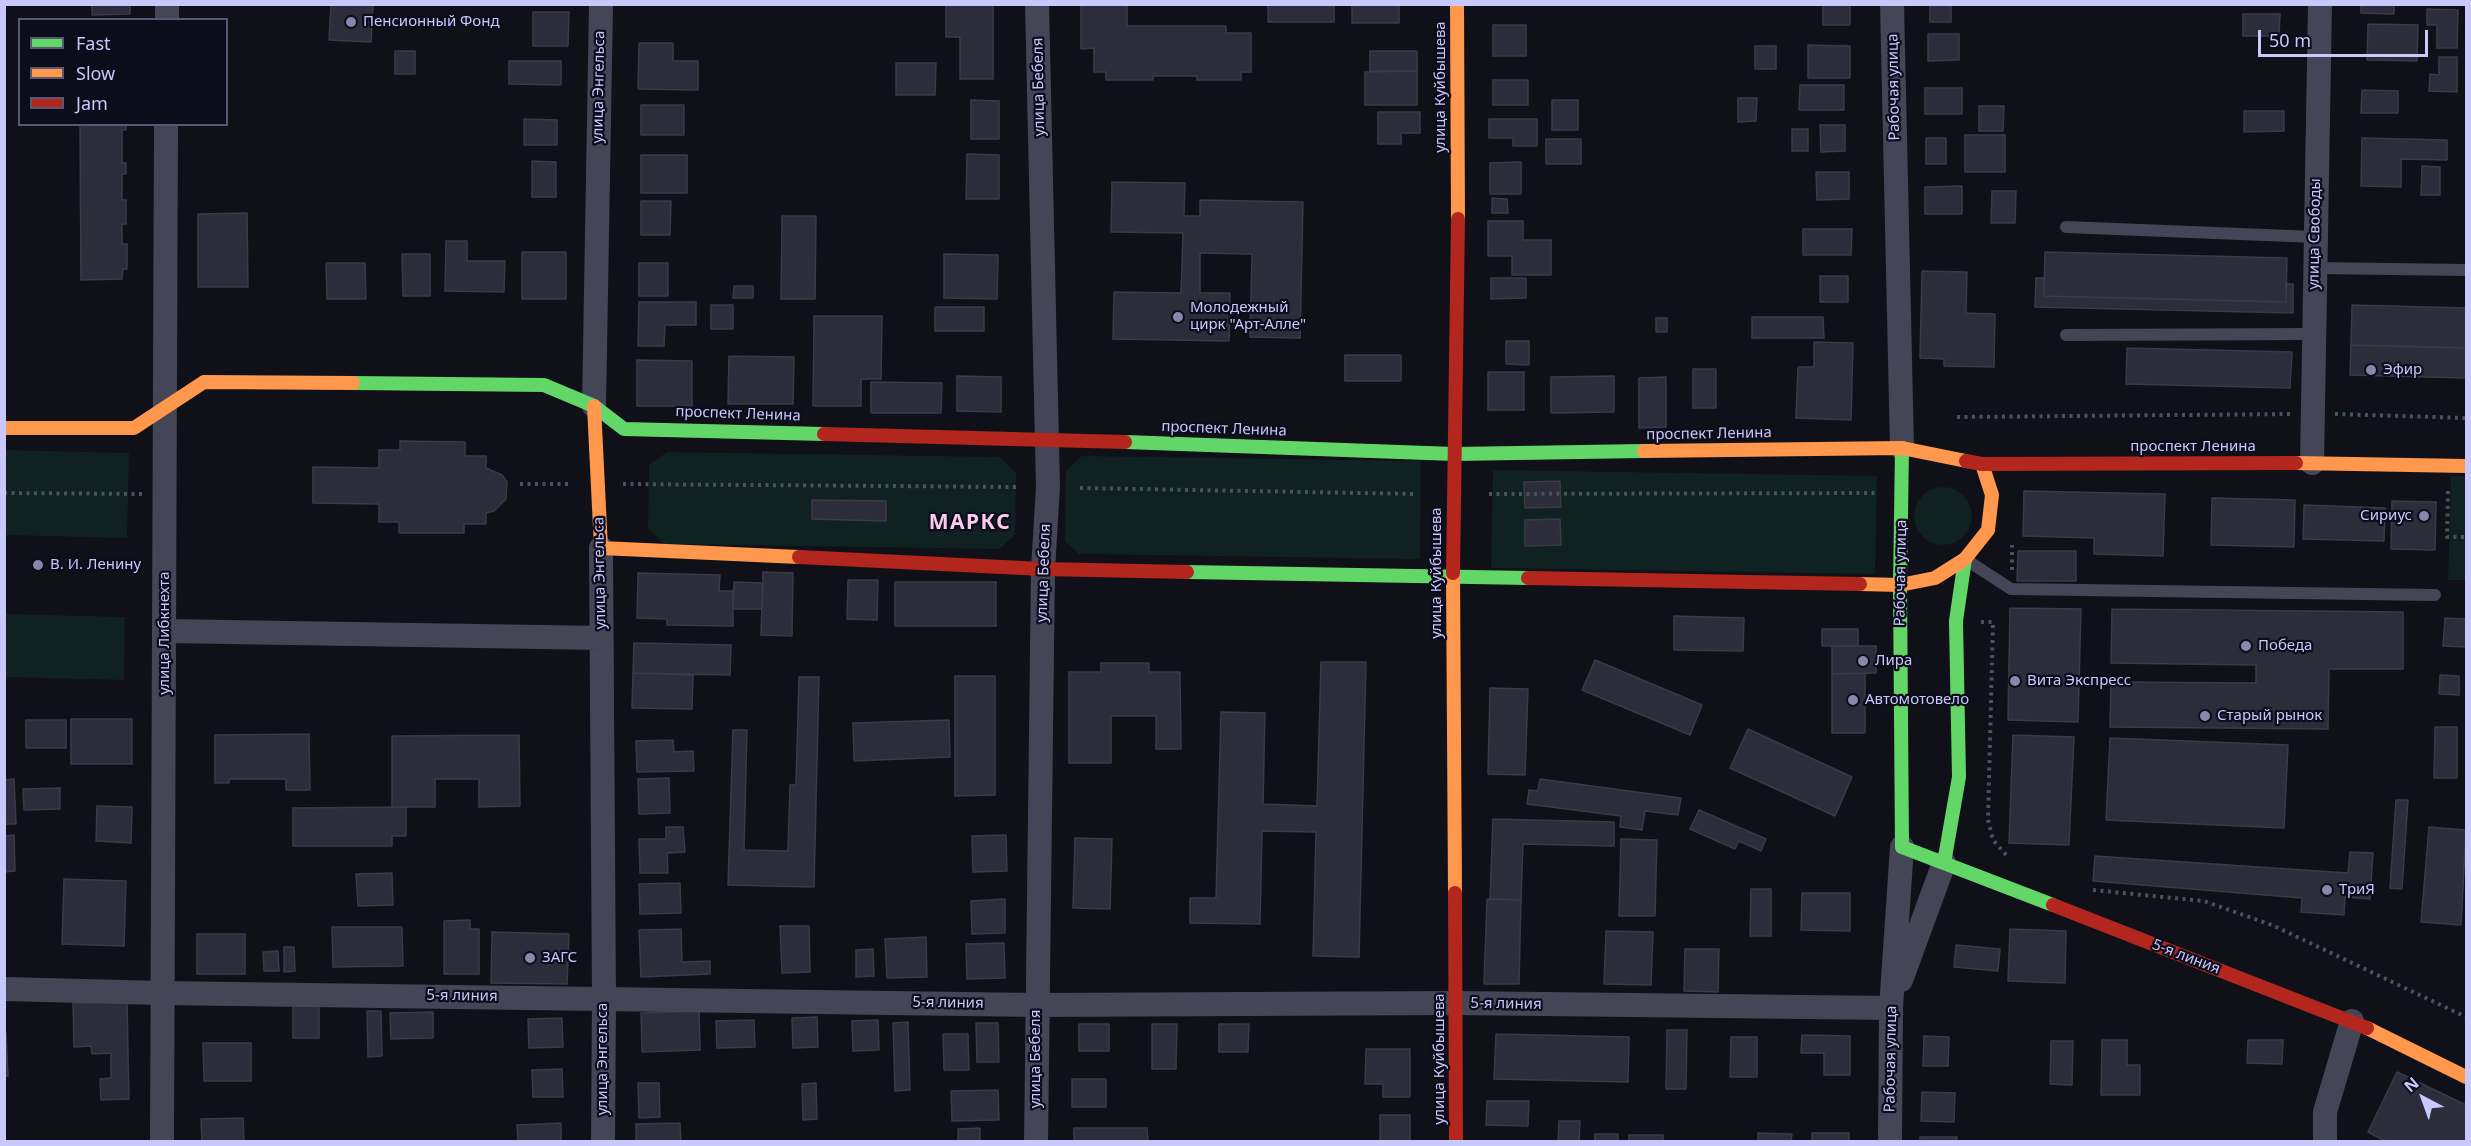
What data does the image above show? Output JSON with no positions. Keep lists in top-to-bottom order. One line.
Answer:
{"streets":{"street":["улица Энгельса","улица Бебеля","улица Куйбышева","Рабочая улица","улица Свободы","проспект Ленина","улица Либкнехта","5-я линия"]},"crossings":[["улица Энгельса","проспект Ленина"],["улица Энгельса","5-я линия"],["улица Бебеля","проспект Ленина"],["улица Бебеля","5-я линия"],["улица Куйбышева","проспект Ленина"],["улица Куйбышева","5-я линия"],["Рабочая улица","проспект Ленина"],["Рабочая улица","5-я линия"],["улица Свободы","проспект Ленина"],["проспект Ленина","улица Либкнехта"],["улица Либкнехта","5-я линия"]],"districts":["МАРКС"],"places":["Пенсионный Фонд","Молодежный цирк \"Арт-Алле\"","Эфир","Сириус","В. И. Ленину","Победа","Лира","Вита Экспресс","Автомотовело","Старый рынок","ТриЯ","ЗАГС"],"legend":["Fast","Slow","Jam"],"scale_bar":"50 m","north":"top left"}
